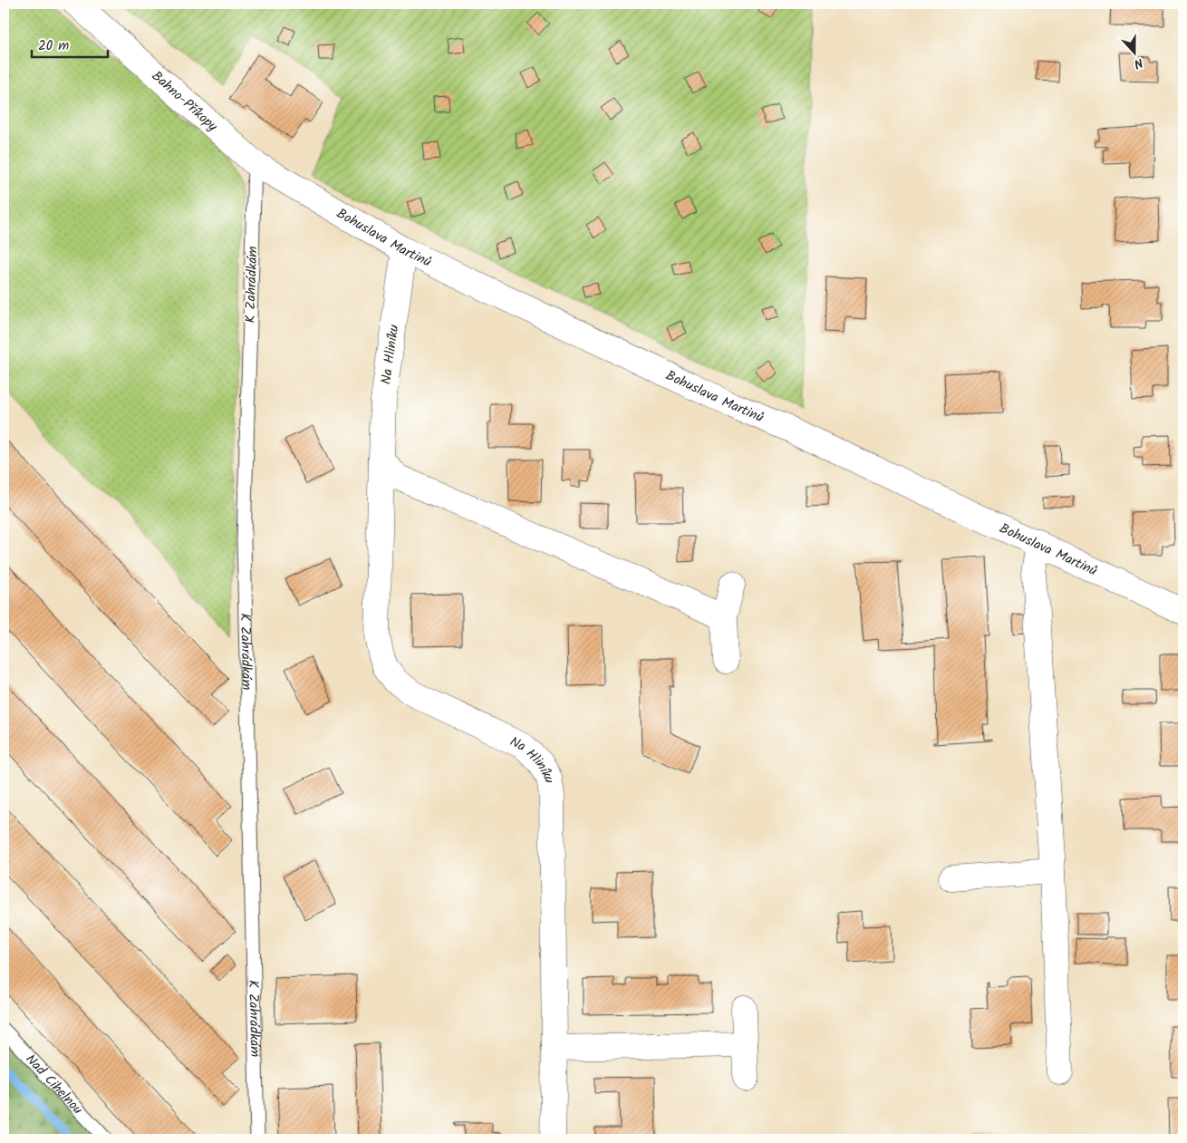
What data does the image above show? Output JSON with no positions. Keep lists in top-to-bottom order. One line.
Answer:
{"streets":{"street":["Bahno-Příkopy","Bohuslava Martinů","Na Hliníku"],"lane":["K Zahrádkám","Nad Cihelnou"]},"crossings":[["Bahno-Příkopy","Bohuslava Martinů"],["Bahno-Příkopy","K Zahrádkám"],["Bohuslava Martinů","K Zahrádkám"],["Bohuslava Martinů","Na Hliníku"]],"scale_bar":"20 m","north":"bottom"}
